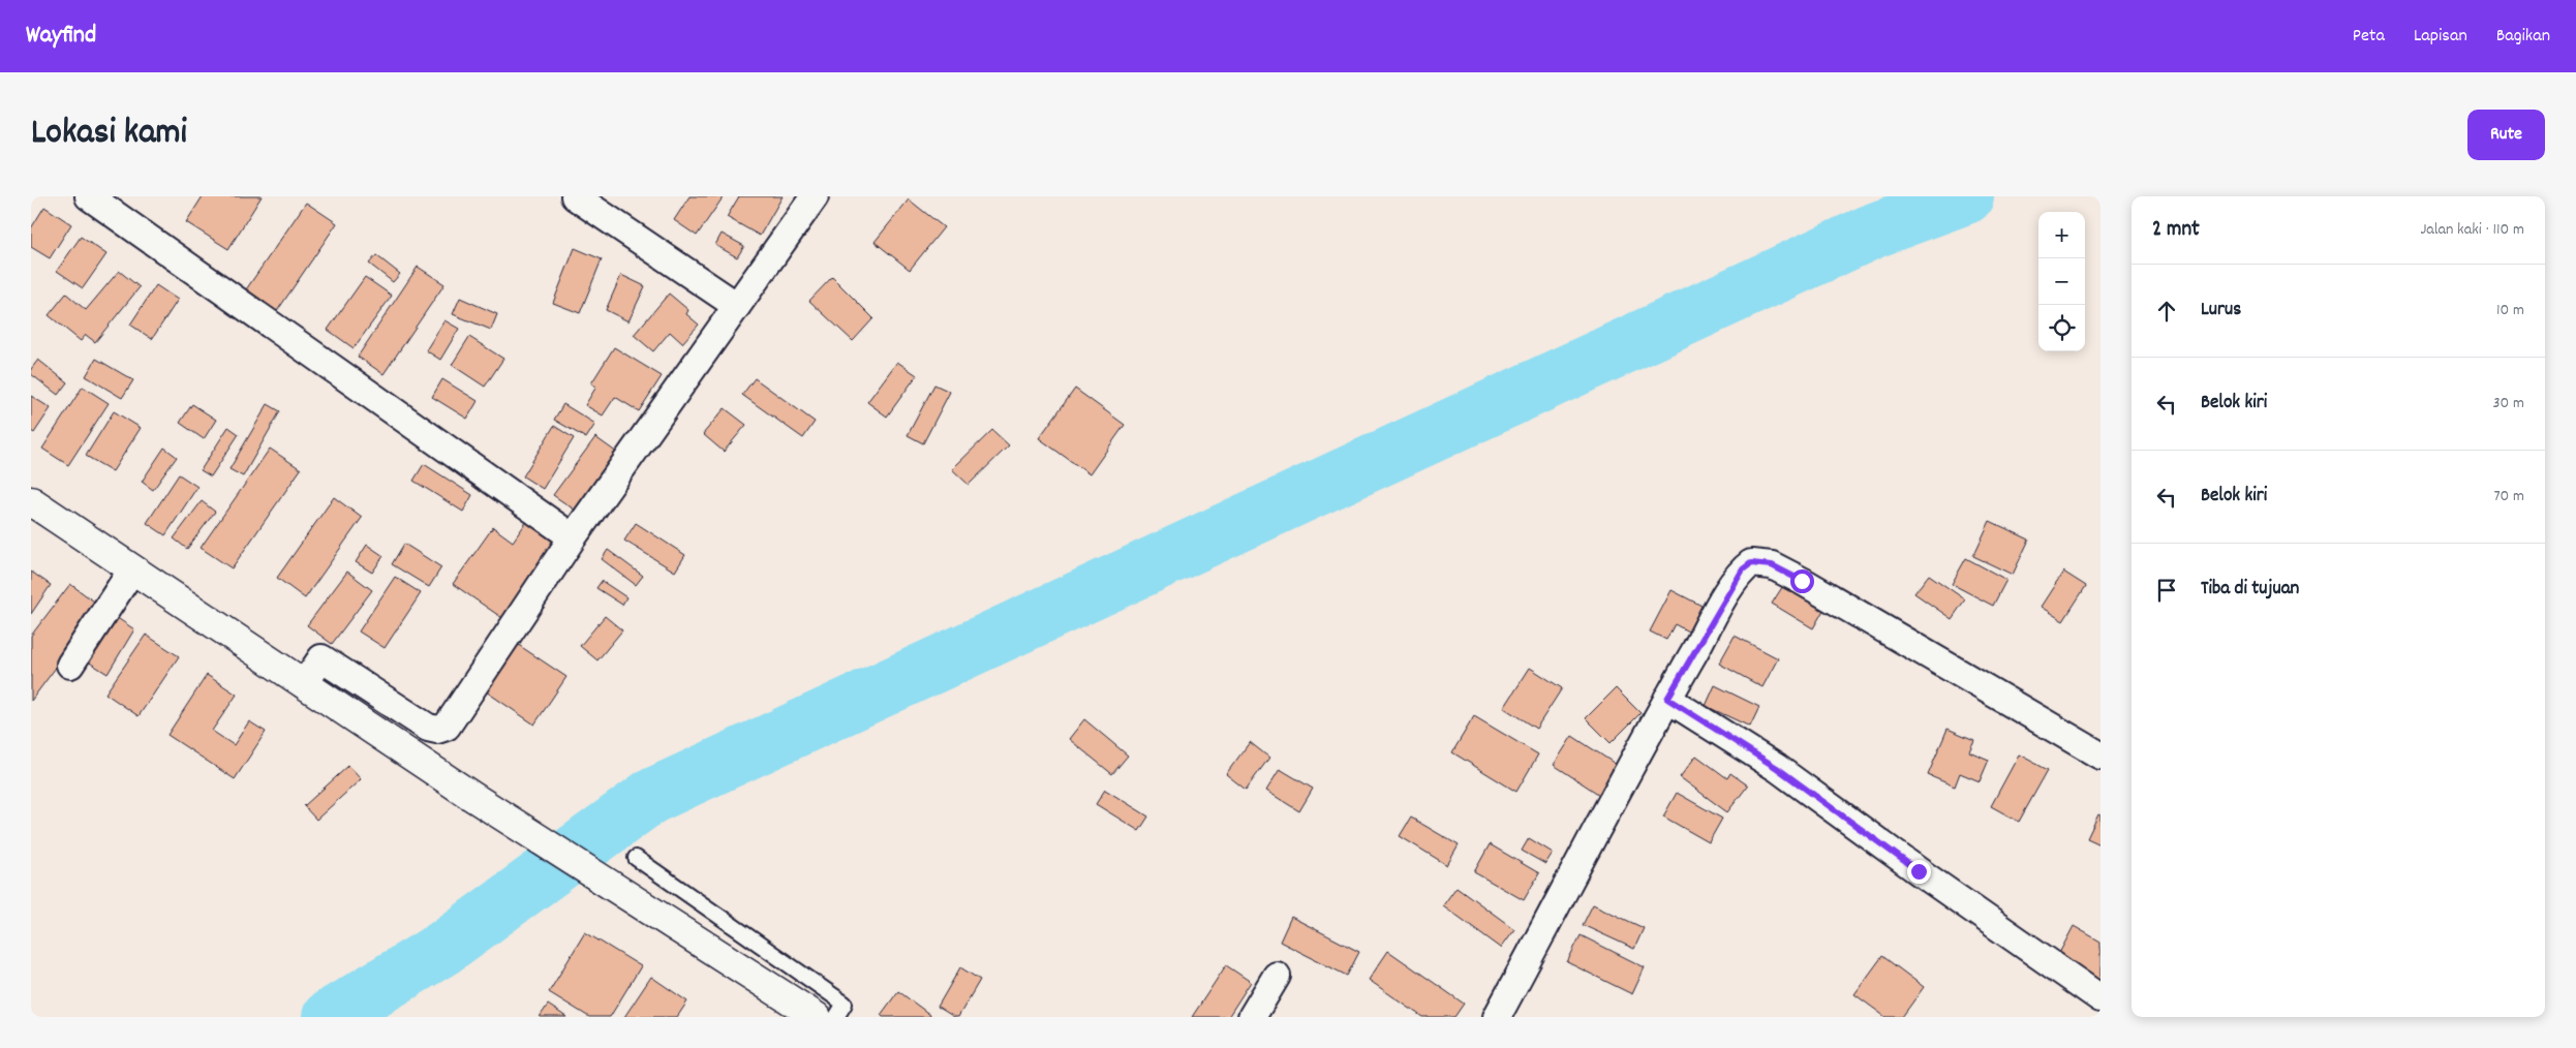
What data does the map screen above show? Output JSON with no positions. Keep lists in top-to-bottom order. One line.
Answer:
{"page":{"header":"Wayfind","nav":["Peta","Lapisan","Bagikan"],"title":"Lokasi kami","buttons":"Rute","heading":["2 mnt","Jalan kaki · 110 m"],"map_buttons":["+","−"],"list":[["Lurus","10 m"],["Belok kiri","30 m"],["Belok kiri","70 m"],"Tiba di tujuan"]}}
